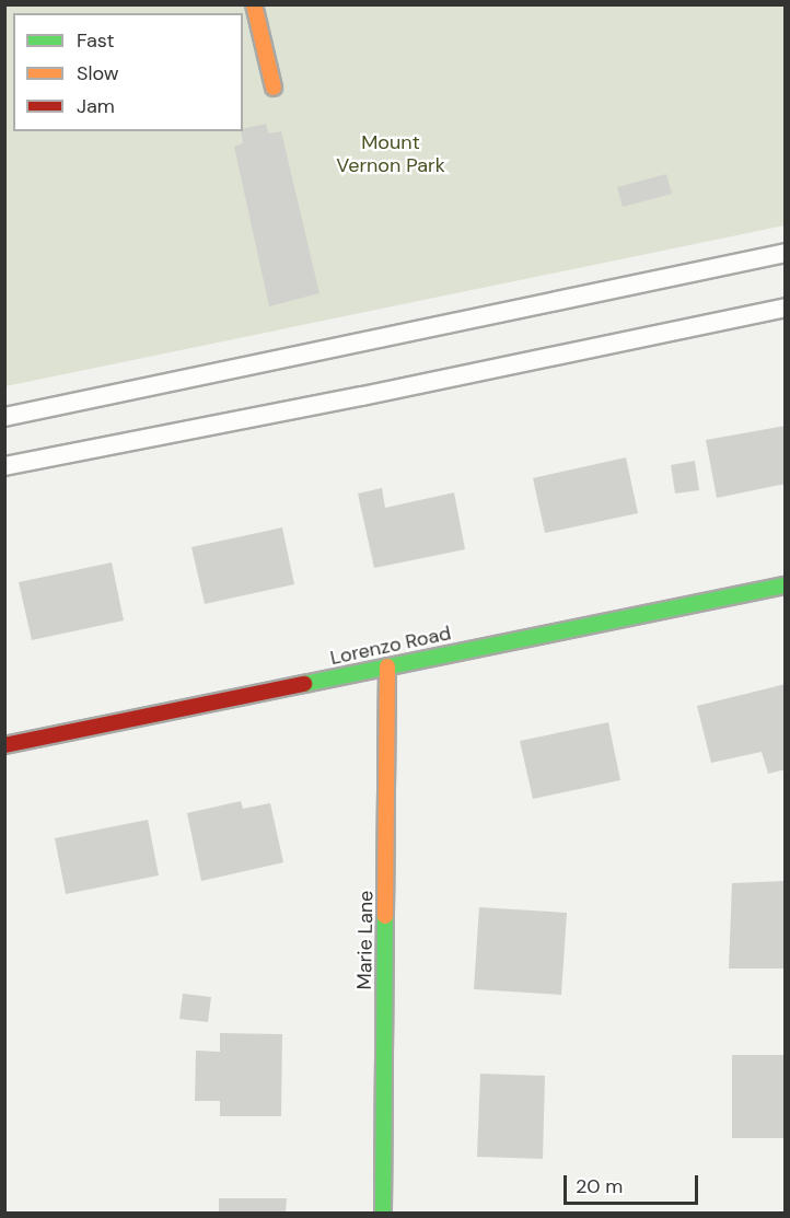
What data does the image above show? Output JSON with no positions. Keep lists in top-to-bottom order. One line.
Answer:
{"streets":{"street":["Lorenzo Road","Marie Lane"]},"crossings":[["Lorenzo Road","Marie Lane"]],"parks":["Mount Vernon Park"],"legend":["Fast","Slow","Jam"],"scale_bar":"20 m"}
